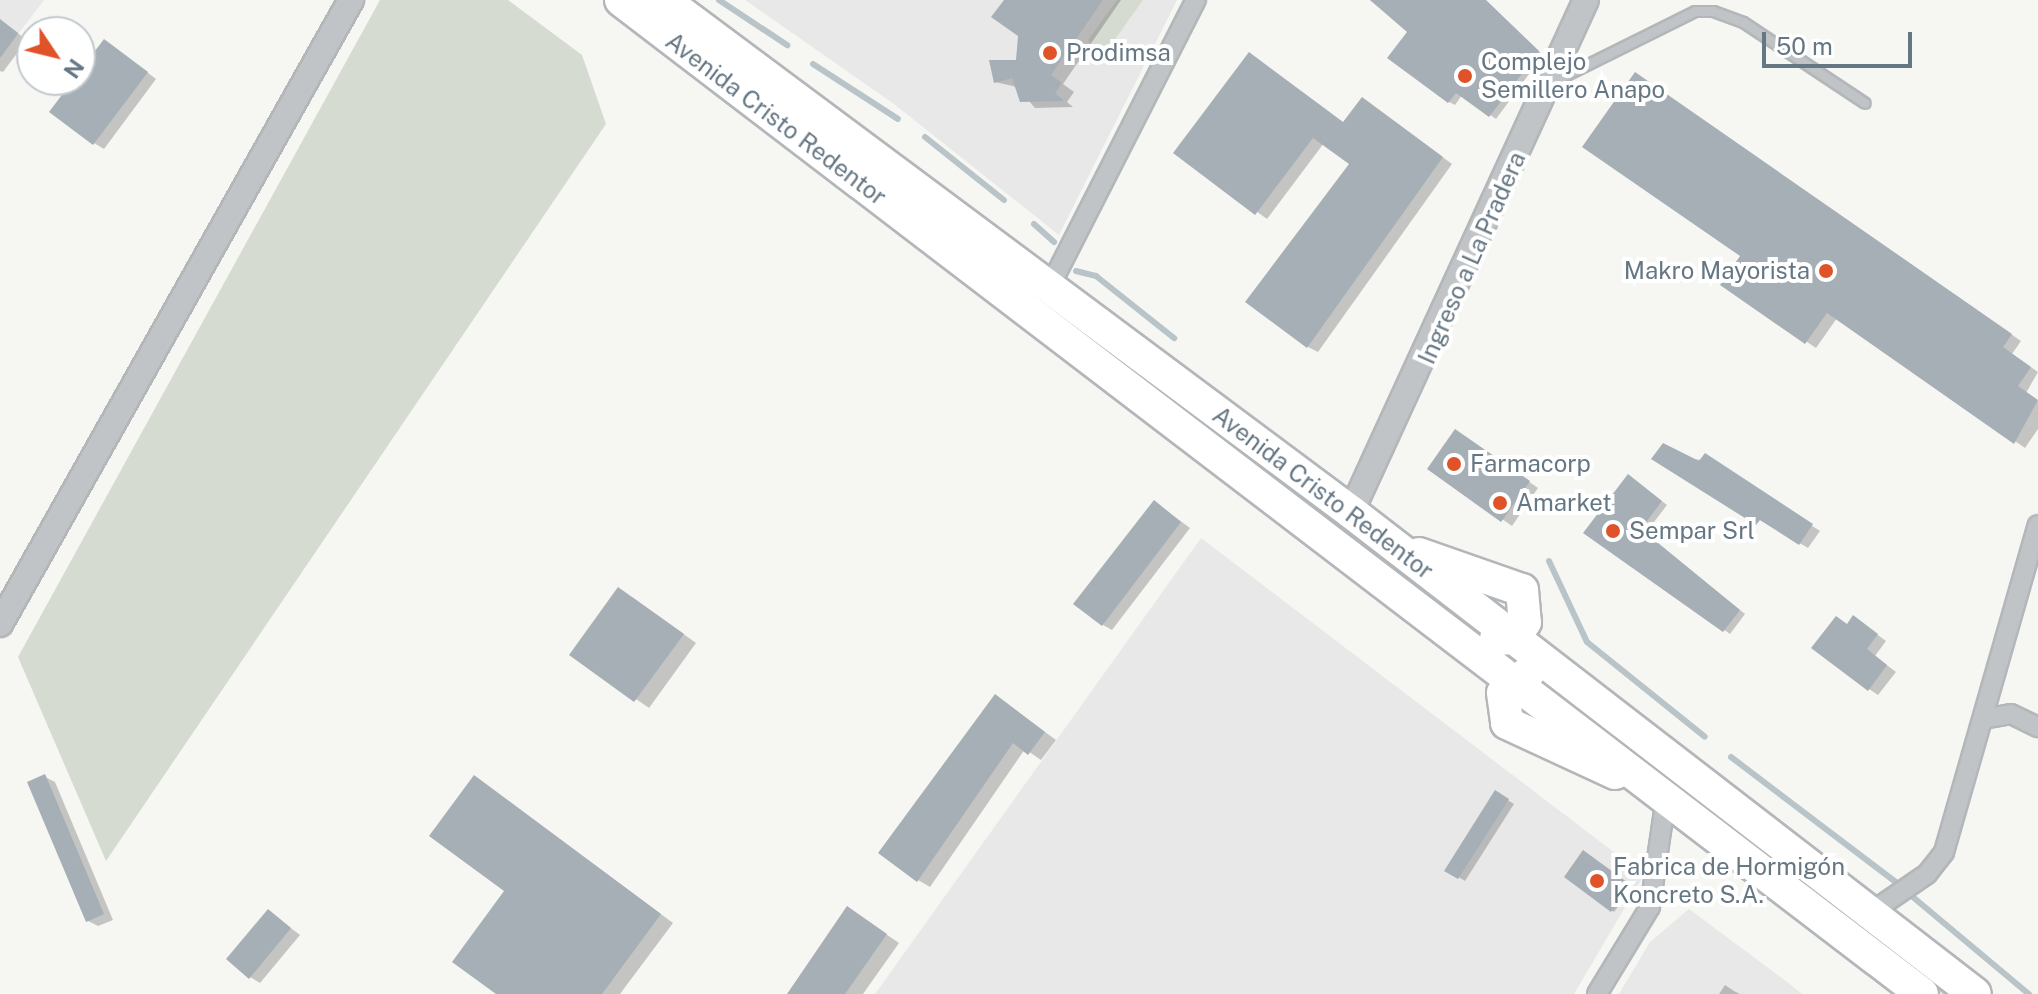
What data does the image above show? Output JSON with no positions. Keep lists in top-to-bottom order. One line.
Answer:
{"streets":{"highway":["Avenida Cristo Redentor"],"street":["Ingreso a La Pradera"]},"crossings":[["Avenida Cristo Redentor","Ingreso a La Pradera"]],"places":["Prodimsa","Complejo Semillero Anapo","Makro Mayorista","Farmacorp","Amarket","Sempar Srl","Fabrica de Hormigón Koncreto S.A."],"scale_bar":"50 m","north":"bottom right"}
